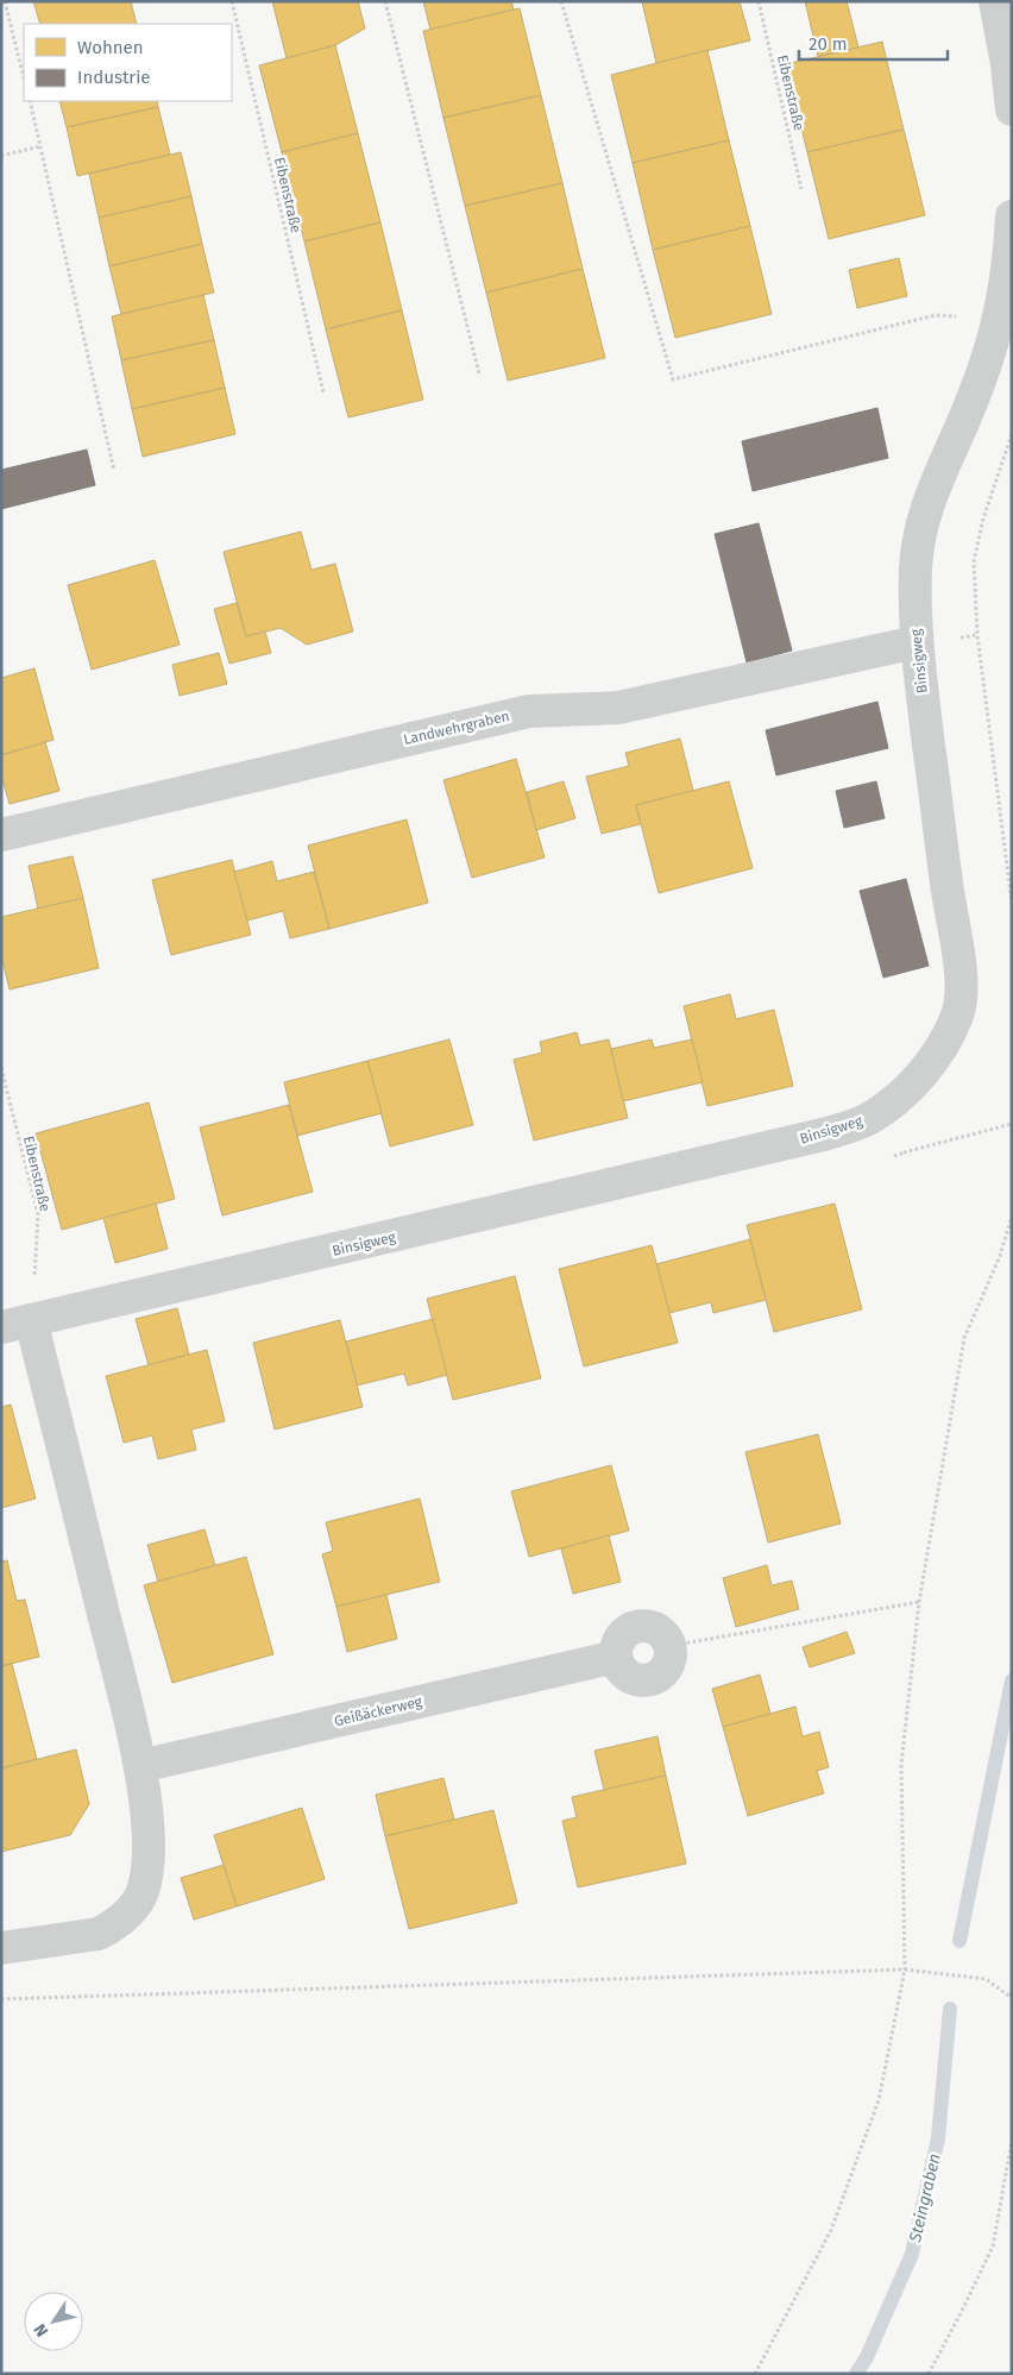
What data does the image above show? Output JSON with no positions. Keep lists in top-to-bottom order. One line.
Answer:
{"streets":{"street":["Binsigweg","Landwehrgraben","Geißäckerweg"],"path":["Eibenstraße"]},"crossings":[["Eibenstraße","Binsigweg"],["Binsigweg","Landwehrgraben"]],"water":["Steingraben"],"legend":["Wohnen","Industrie"],"scale_bar":"20 m","north":"bottom left"}
